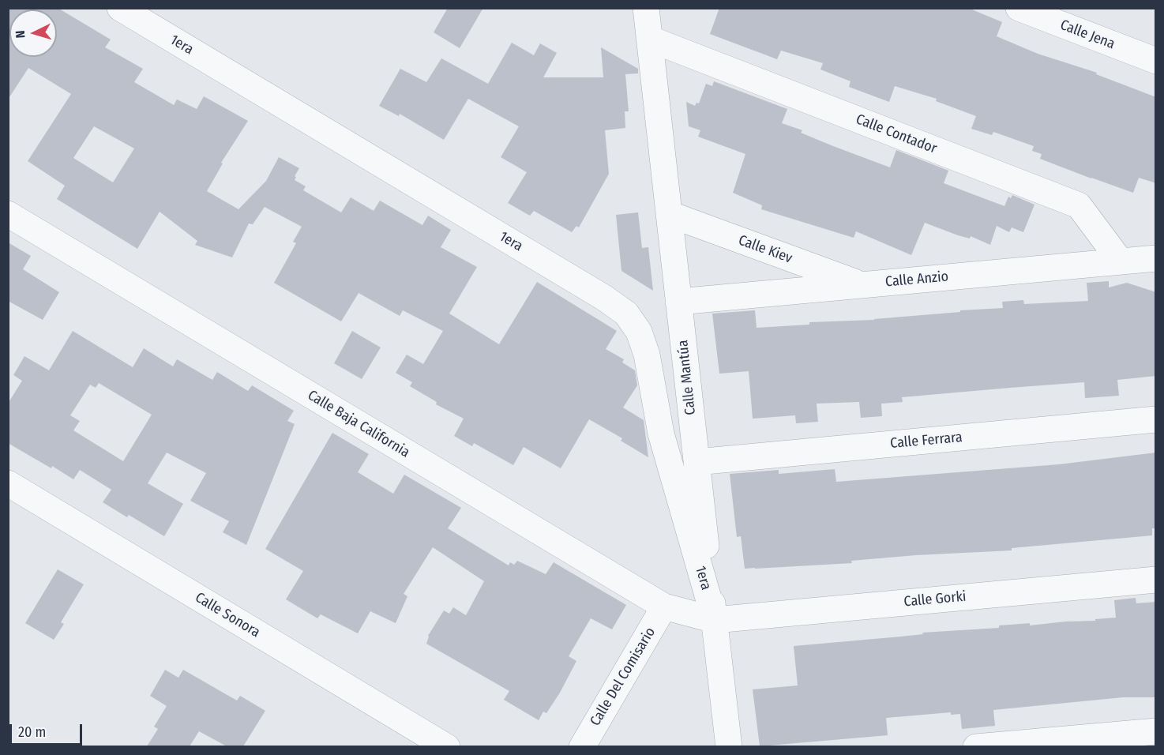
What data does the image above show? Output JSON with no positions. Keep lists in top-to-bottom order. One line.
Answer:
{"streets":{"street":["Calle Jena","1era","Calle Contador","Calle Kiev","Calle Anzio","Calle Mantúa","Calle Baja California","Calle Ferrara","Calle Gorki","Calle Sonora","Calle Del Comisario"]},"crossings":[["1era","Calle Mantúa"],["1era","Calle Baja California"],["1era","Calle Gorki"],["Calle Contador","Calle Anzio"],["Calle Contador","Calle Mantúa"],["Calle Kiev","Calle Anzio"],["Calle Kiev","Calle Mantúa"],["Calle Anzio","Calle Mantúa"],["Calle Mantúa","Calle Baja California"],["Calle Mantúa","Calle Ferrara"],["Calle Mantúa","Calle Gorki"],["Calle Baja California","Calle Gorki"],["Calle Baja California","Calle Del Comisario"]],"scale_bar":"20 m","north":"left"}
